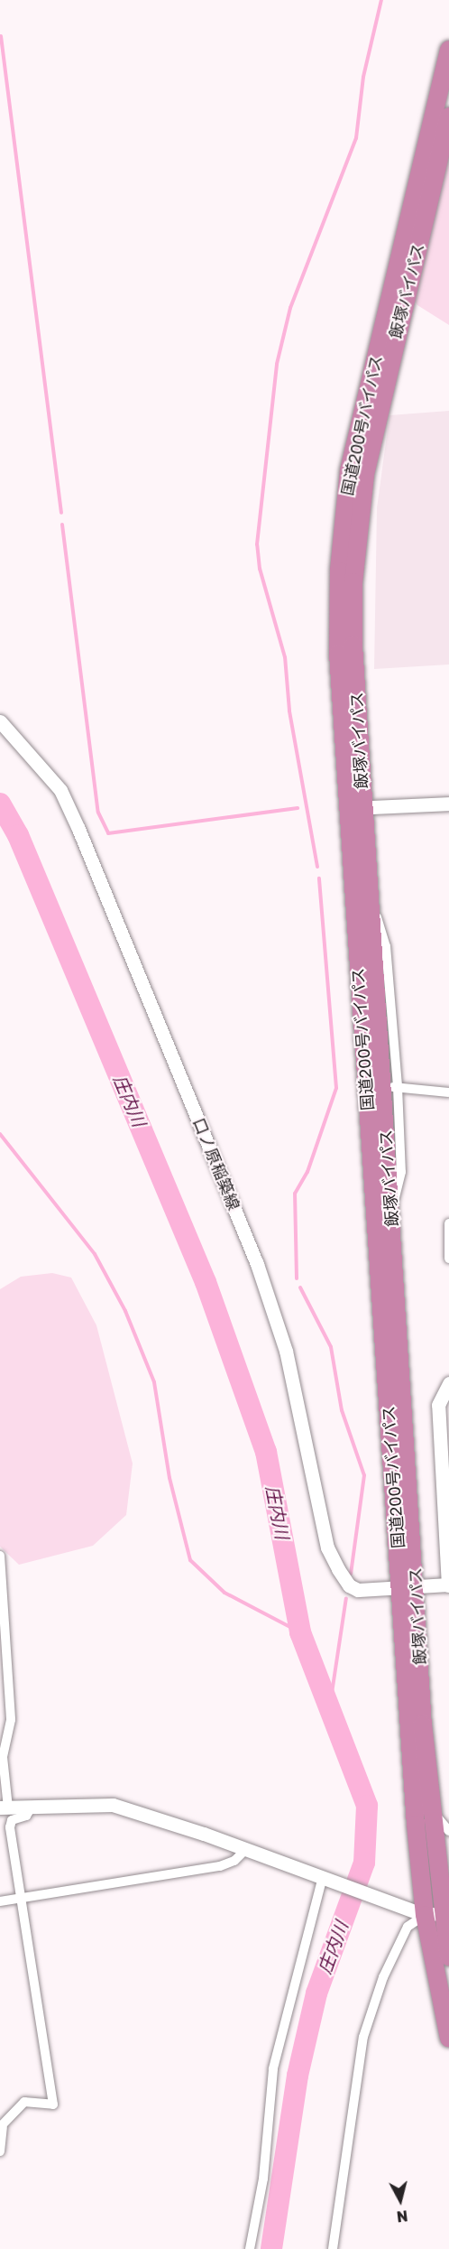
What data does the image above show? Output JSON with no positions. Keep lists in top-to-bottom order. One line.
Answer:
{"streets":{"highway":["飯塚バイパス","国道200号バイパス"],"main road":["口ノ原稲築線"]},"crossings":[["飯塚バイパス","国道200号バイパス"],["飯塚バイパス","口ノ原稲築線"],["国道200号バイパス","口ノ原稲築線"]],"water":["庄内川"],"north":"bottom"}
